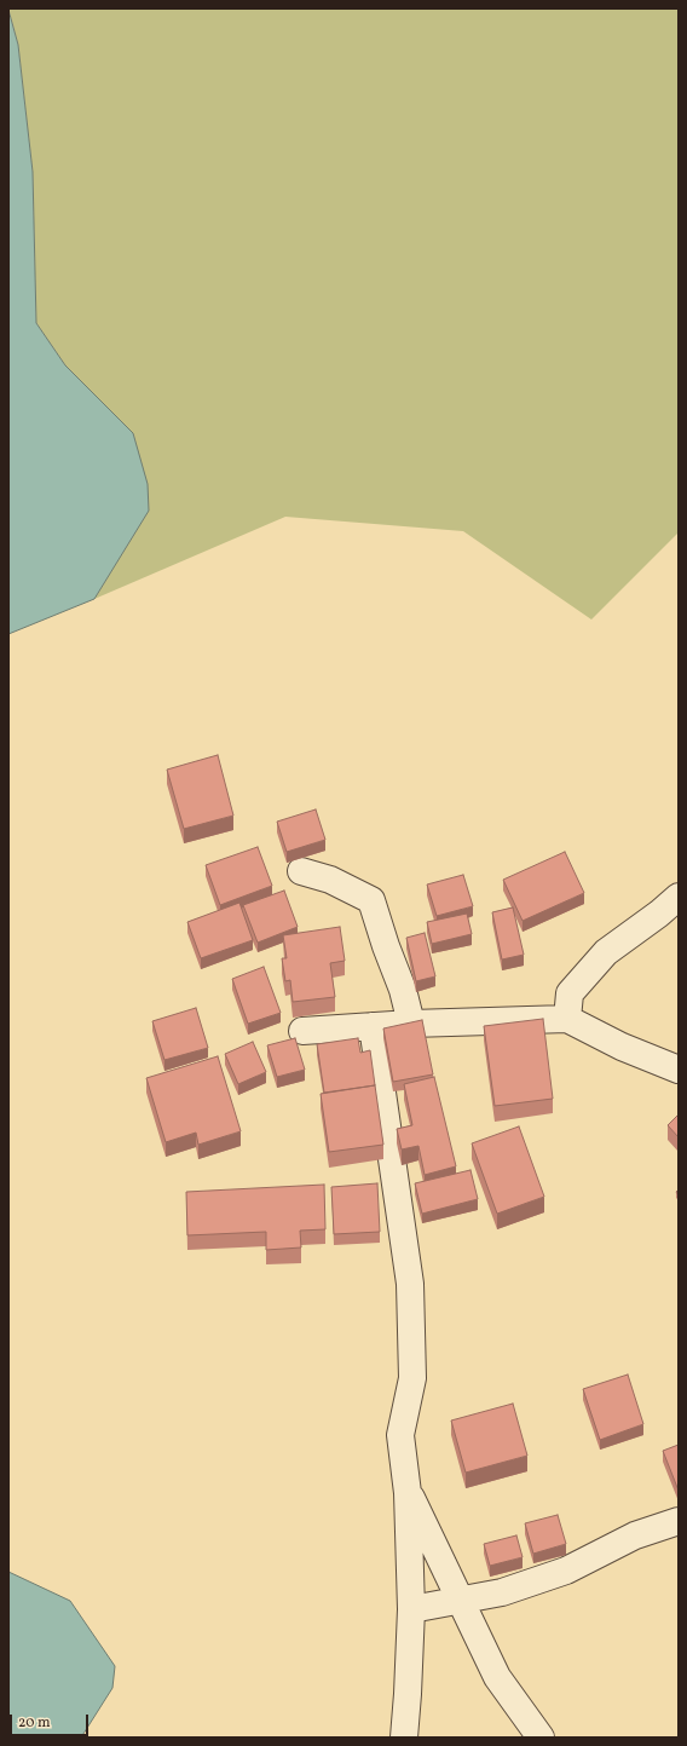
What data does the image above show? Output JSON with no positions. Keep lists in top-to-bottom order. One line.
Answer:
{"scale_bar":"20 m"}
